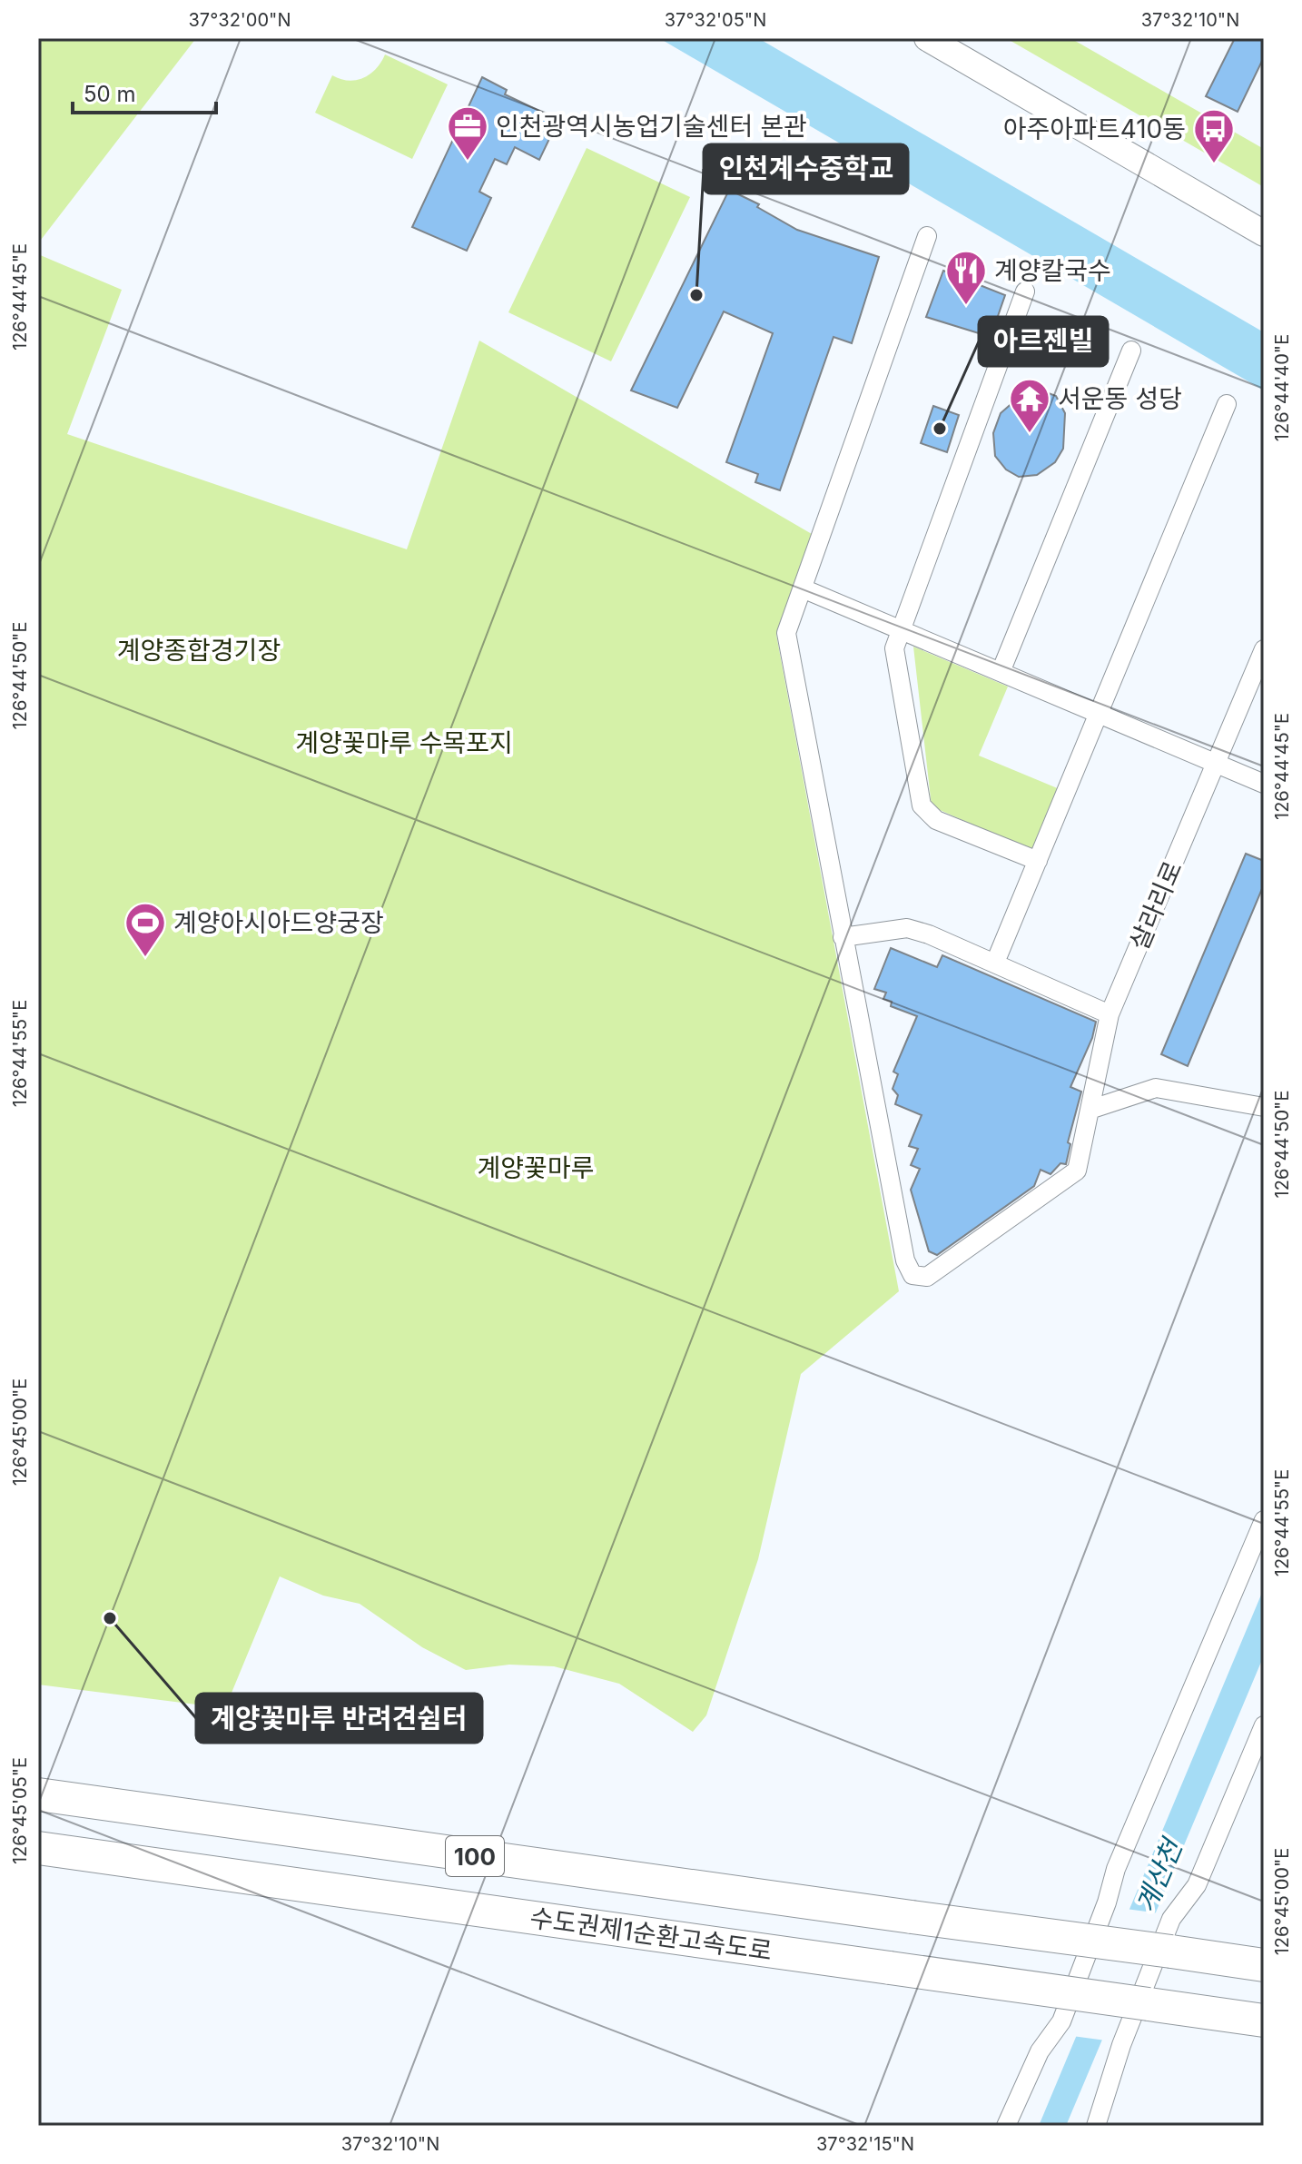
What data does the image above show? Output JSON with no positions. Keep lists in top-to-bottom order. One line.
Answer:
{"streets":{"highway":["100","수도권제1순환고속도로"],"street":["살라리로"]},"water":["계산천"],"parks":["계양종합경기장","계양꽃마루 수목포지","계양꽃마루"],"places":{"office":["인천광역시농업기술센터 본관"],"bus stop":["아주아파트410동"],"other":["인천계수중학교","아르젠빌","계양꽃마루 반려견쉼터"],"restaurant":["계양칼국수"],"temple":["서운동 성당"],"sports":["계양아시아드양궁장"]},"scale_bar":"50 m","coordinates":["37°32'00\"N","37°32'05\"N","37°32'10\"N","126°44'45\"E","126°44'40\"E","126°44'50\"E","126°44'55\"E","126°45'00\"E","126°45'05\"E","37°32'15\"N"]}
